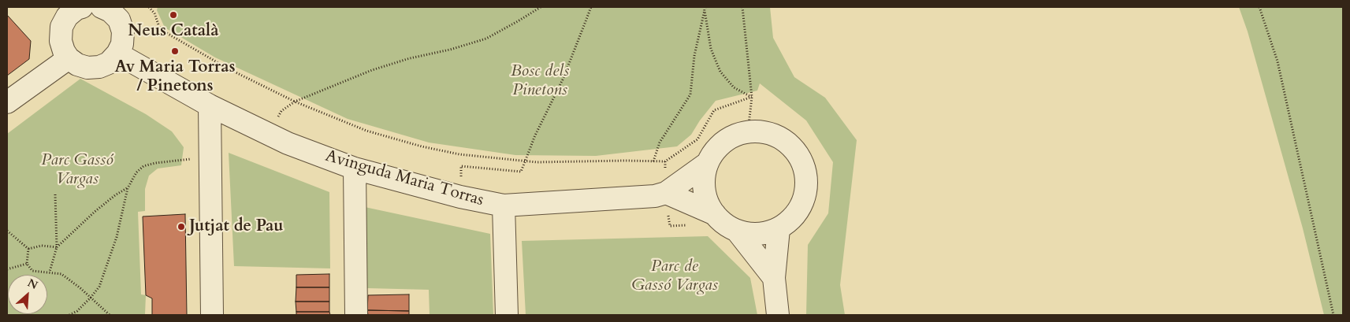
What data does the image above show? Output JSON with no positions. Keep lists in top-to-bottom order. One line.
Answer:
{"streets":{"street":["Avinguda Maria Torras"]},"parks":["Bosc dels Pinetons","Parc Gassó Vargas","Parc de Gassó Vargas"],"places":["Neus Català","Av Maria Torras / Pinetons","Jutjat de Pau"],"north":"top right"}
